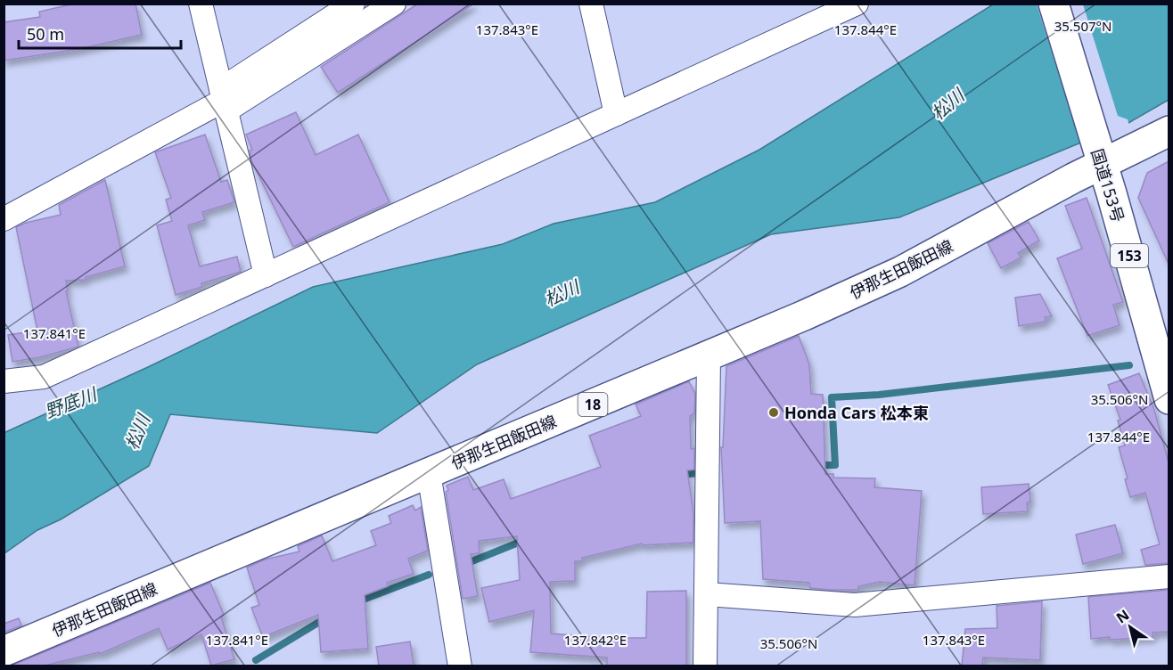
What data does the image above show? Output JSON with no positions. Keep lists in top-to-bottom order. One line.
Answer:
{"streets":{"main road":["国道153号","153","伊那生田飯田線","18"]},"crossings":[["国道153号","伊那生田飯田線"]],"water":["松川","野底川"],"places":["Honda Cars 松本東"],"scale_bar":"50 m","north":"top left","coordinates":["35.507°N","137.844°E","137.843°E","137.841°E","35.506°N","137.842°E"]}
